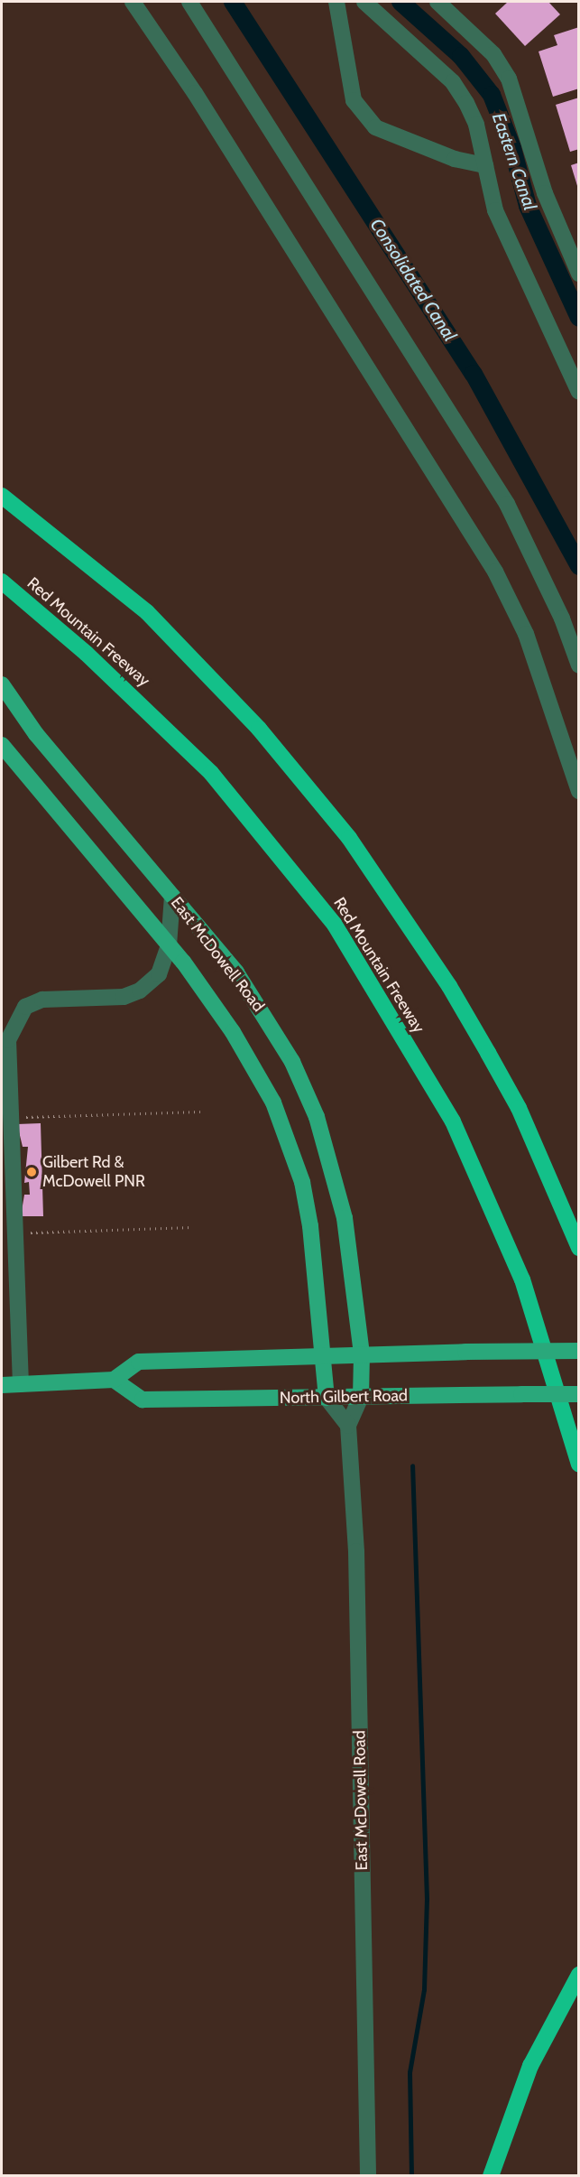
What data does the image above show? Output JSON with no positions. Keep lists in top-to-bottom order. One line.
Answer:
{"streets":{"highway":["Red Mountain Freeway"],"main road":["East McDowell Road","North Gilbert Road"]},"crossings":[["East McDowell Road","North Gilbert Road"]],"water":["Eastern Canal","Consolidated Canal"],"places":["Gilbert Rd & McDowell PNR"]}
